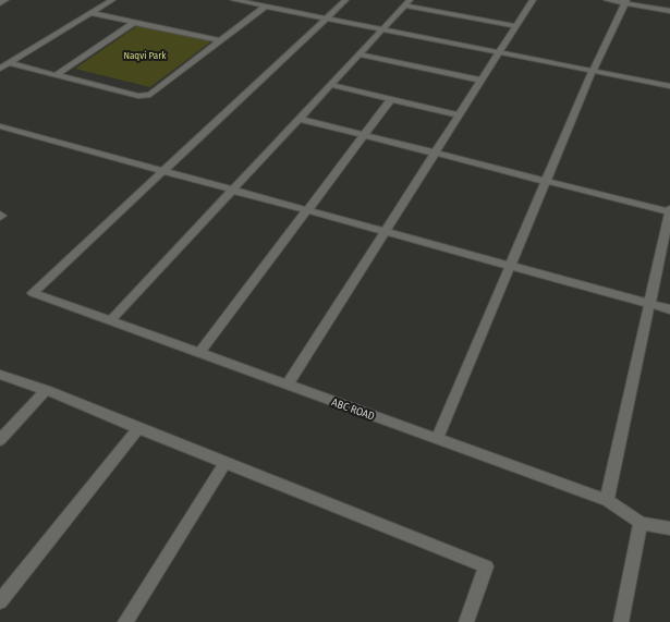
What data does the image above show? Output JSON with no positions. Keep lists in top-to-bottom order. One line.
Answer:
{"streets":{"street":["ABC ROAD"]},"parks":["Naqvi Park"]}
